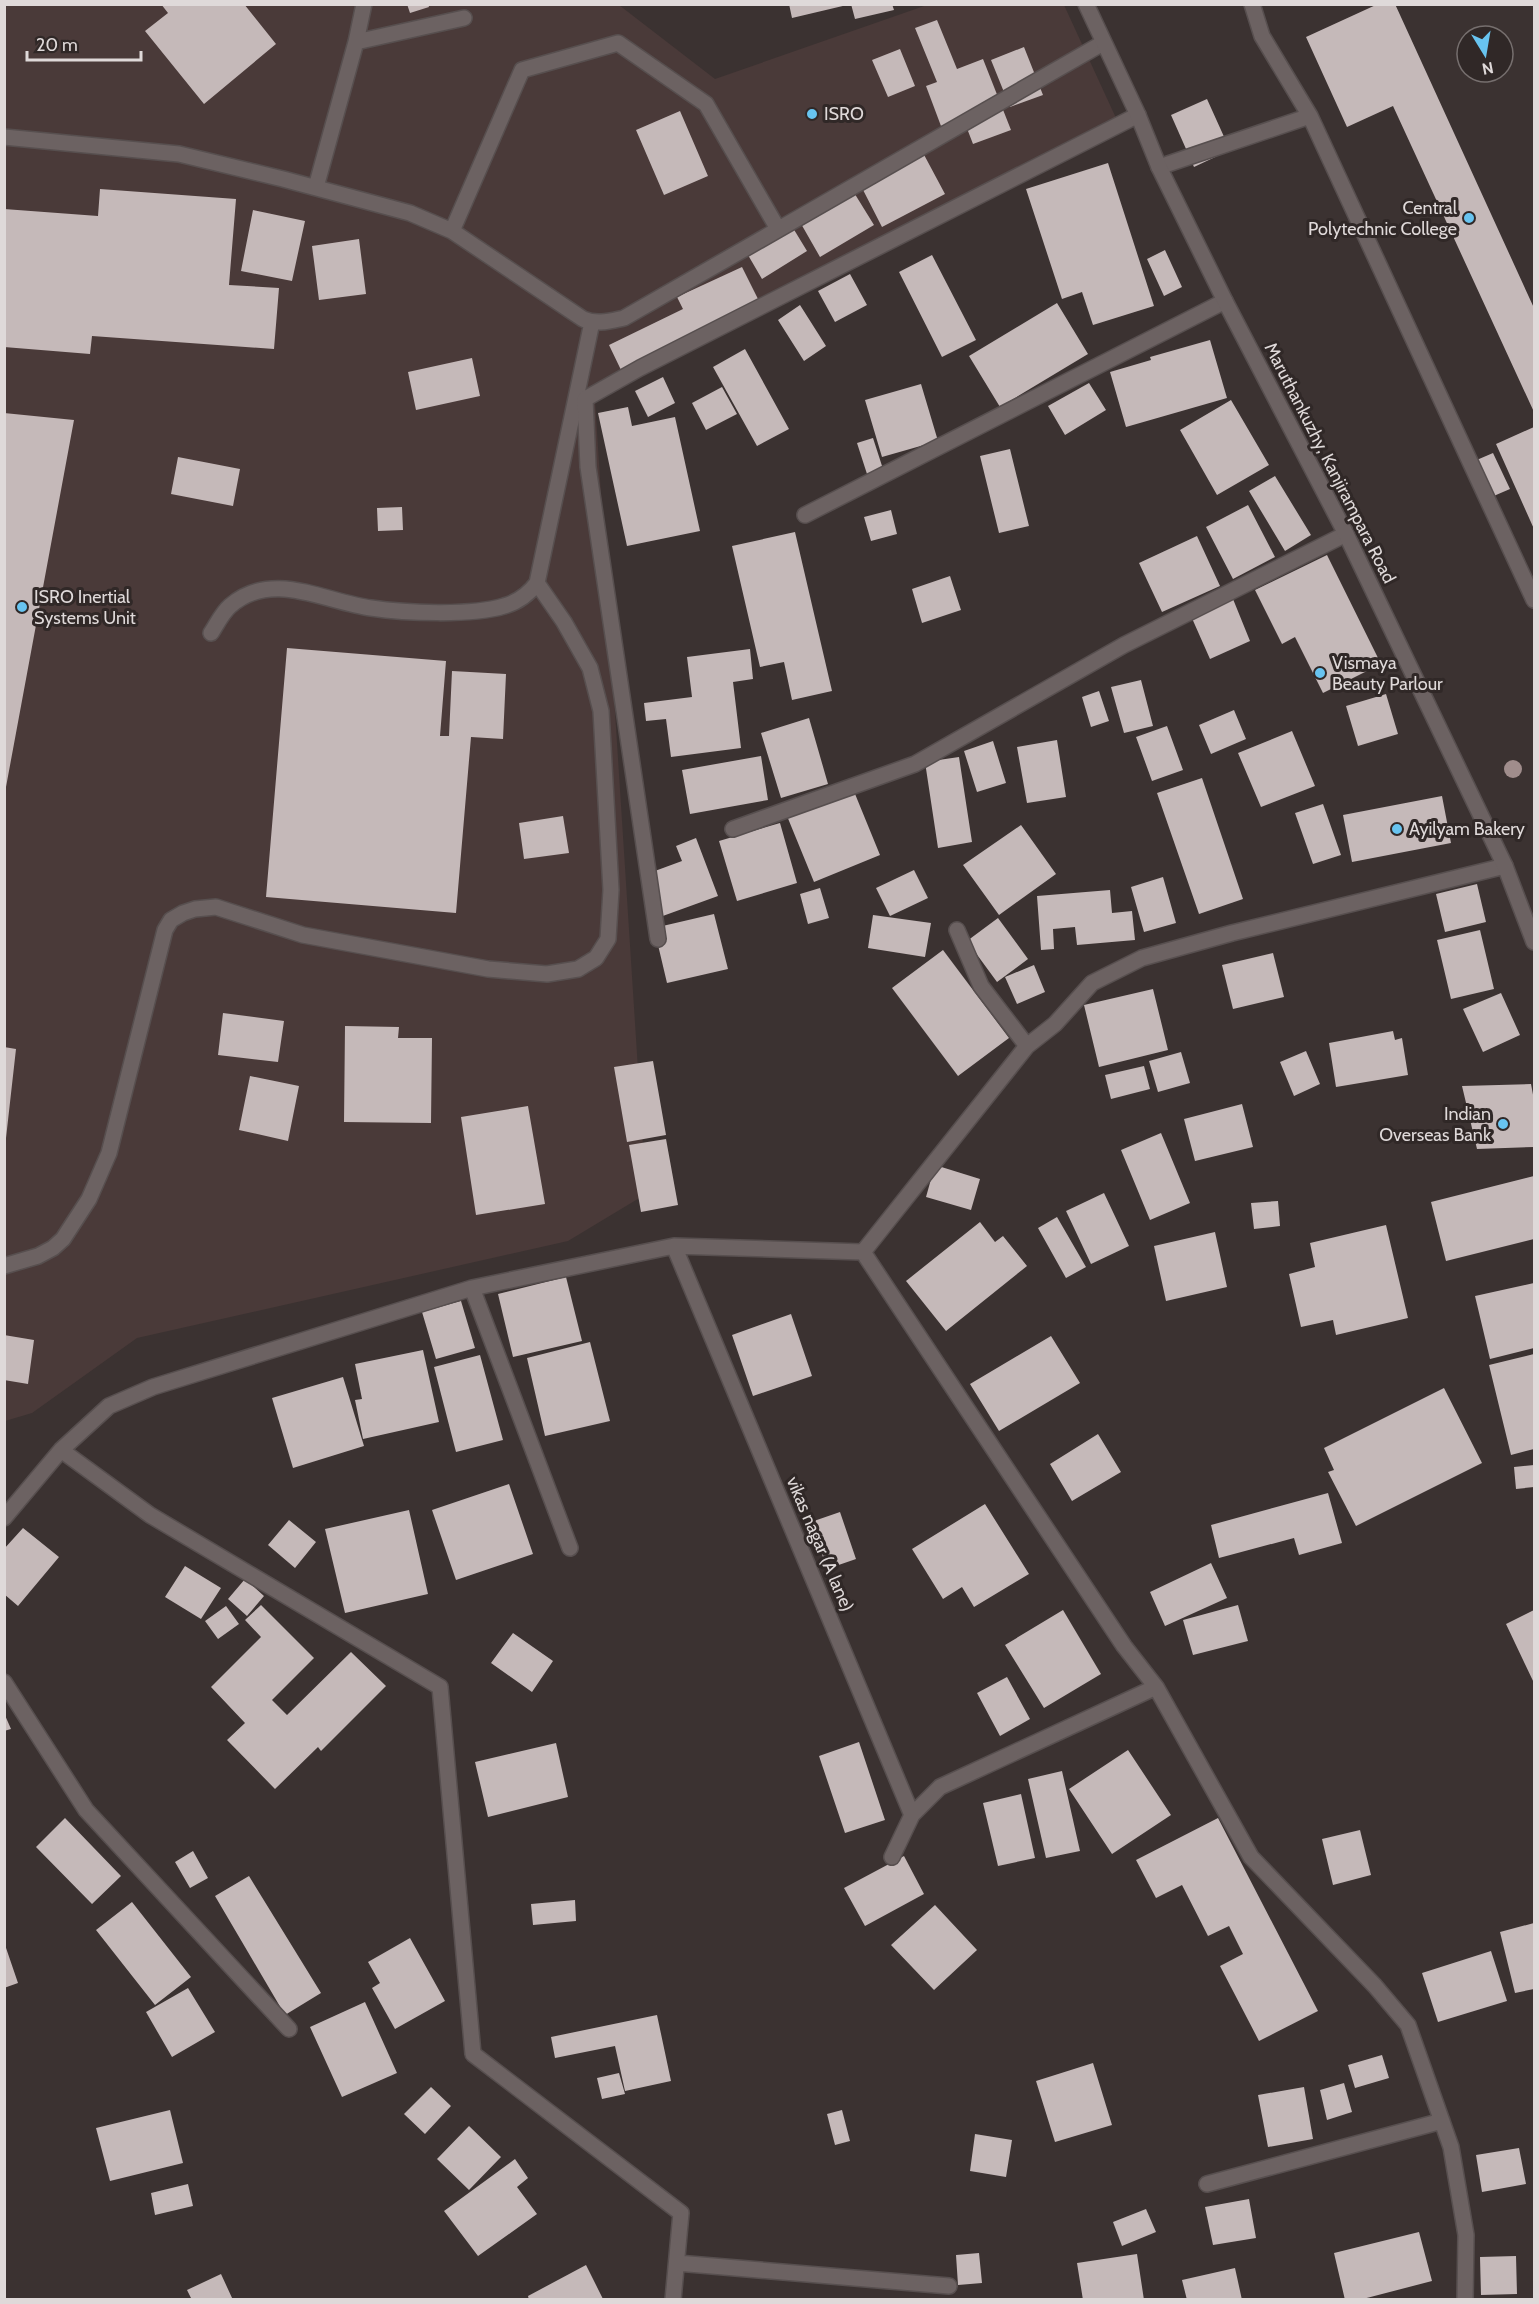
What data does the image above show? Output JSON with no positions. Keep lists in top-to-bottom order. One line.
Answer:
{"streets":{"street":["Maruthankuzhy, Kanjirampara Road","vikas nagar (A lane)"]},"places":["ISRO","Central Polytechnic College","ISRO Inertial Systems Unit","Vismaya Beauty Parlour","Ayilyam Bakery","Indian Overseas Bank"],"scale_bar":"20 m","north":"bottom"}
